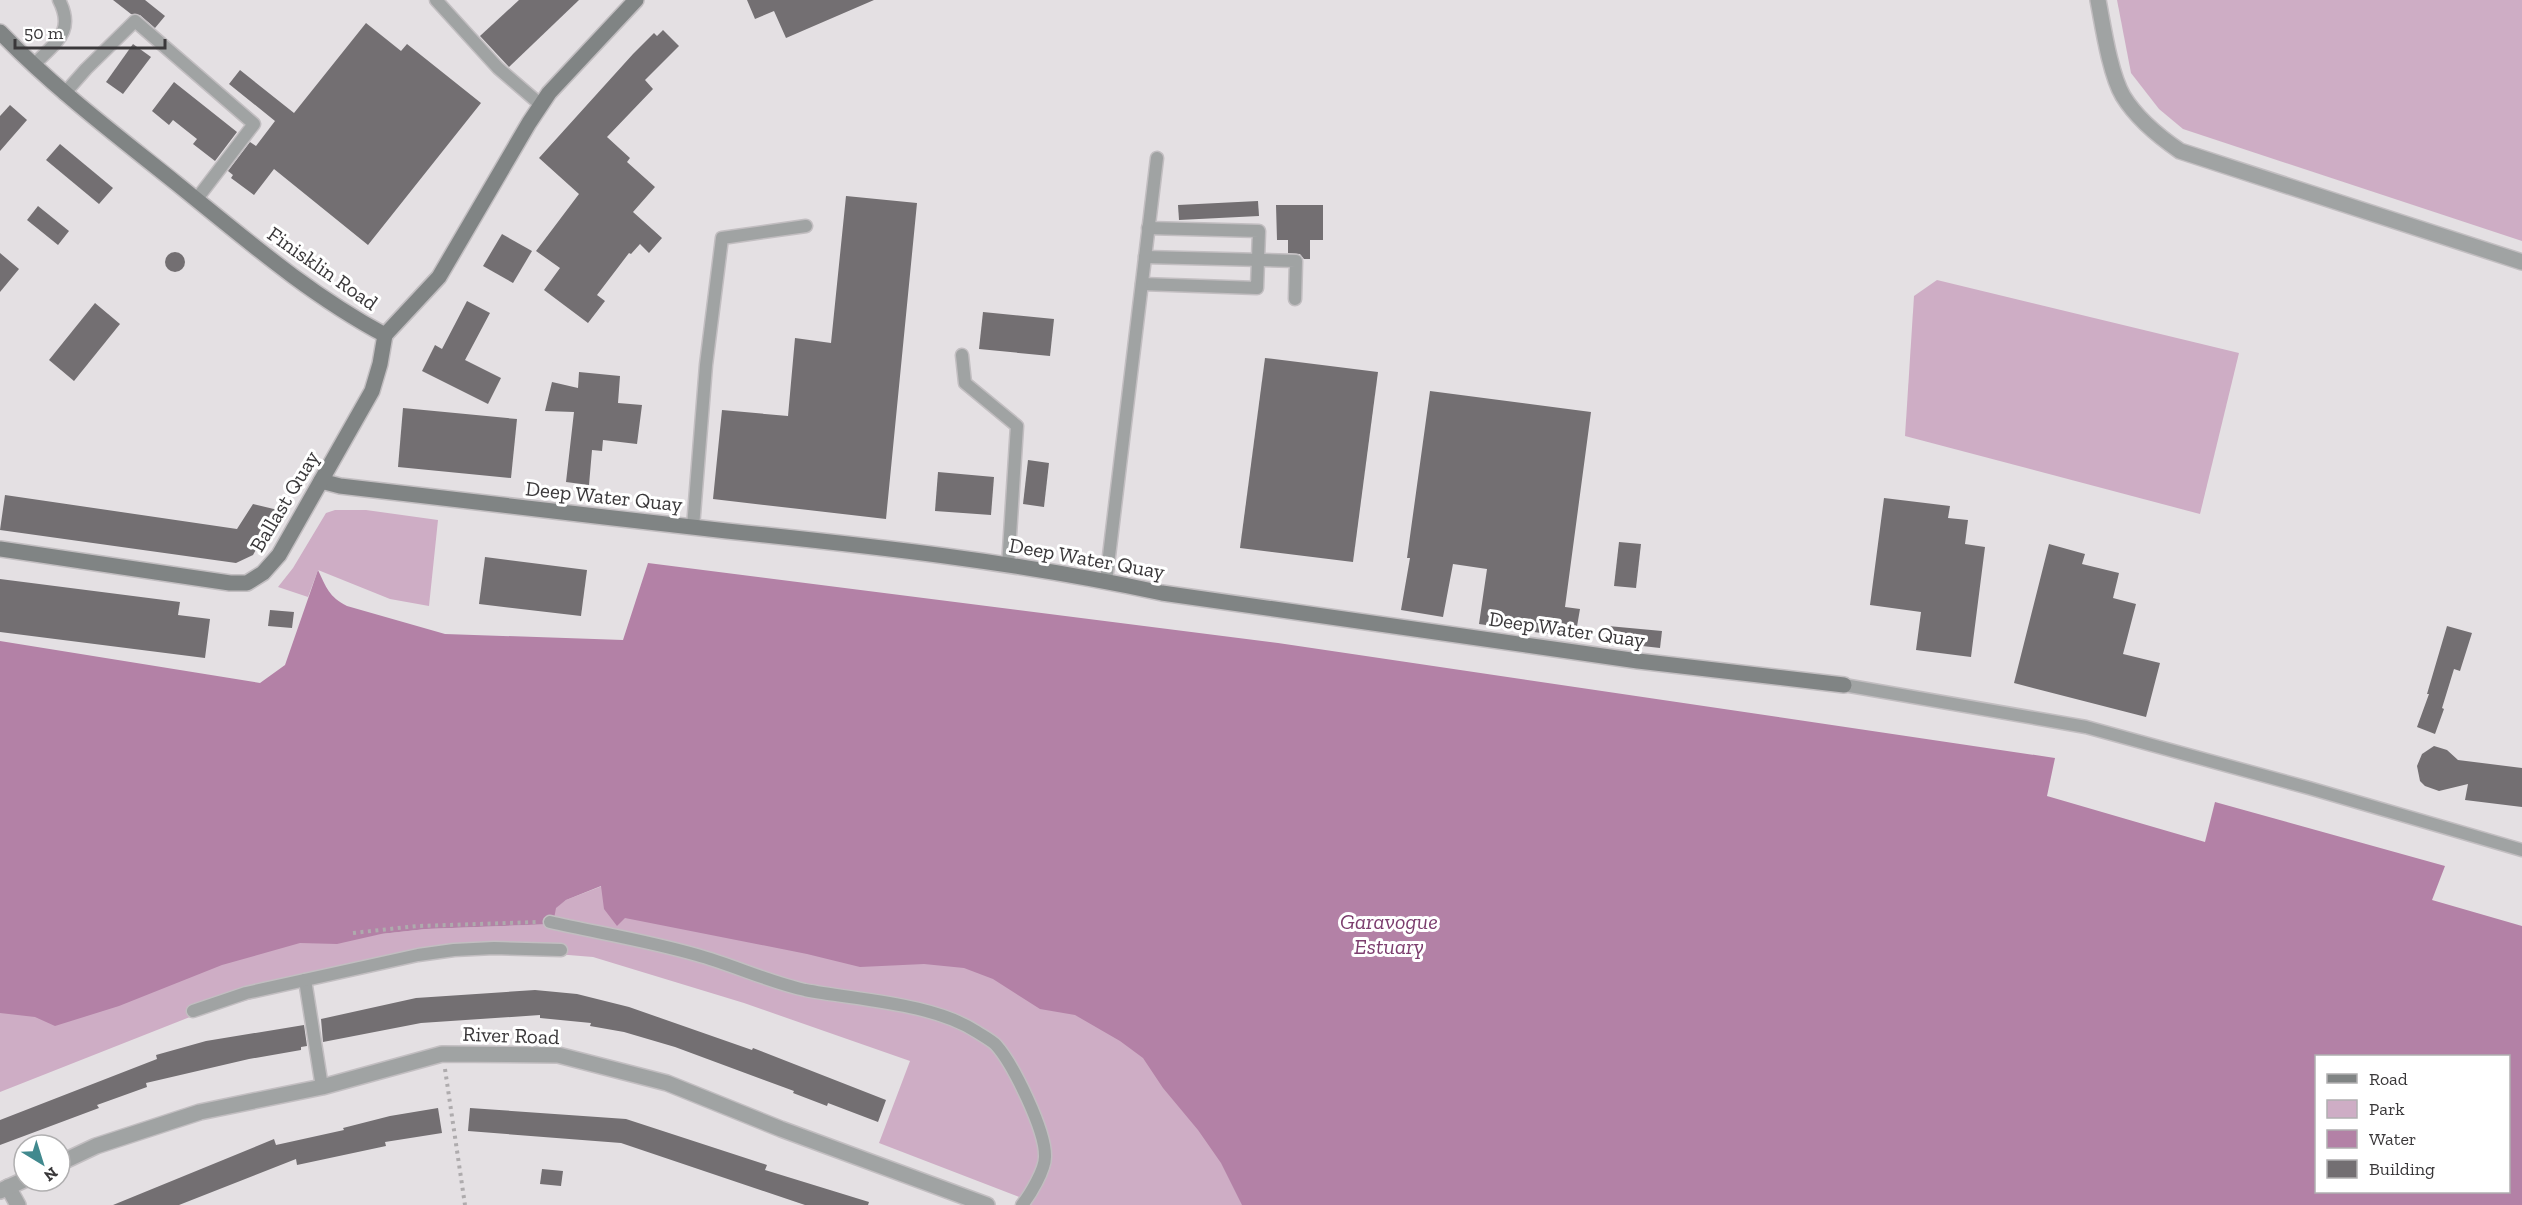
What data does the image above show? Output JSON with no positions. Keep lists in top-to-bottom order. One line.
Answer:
{"streets":{"street":["Finisklin Road","Deep Water Quay","Ballast Quay","River Road"]},"crossings":[["Finisklin Road","Ballast Quay"],["Deep Water Quay","Ballast Quay"]],"water":["Garavogue Estuary"],"legend":["Road","Park","Water","Building"],"scale_bar":"50 m","north":"bottom right"}
